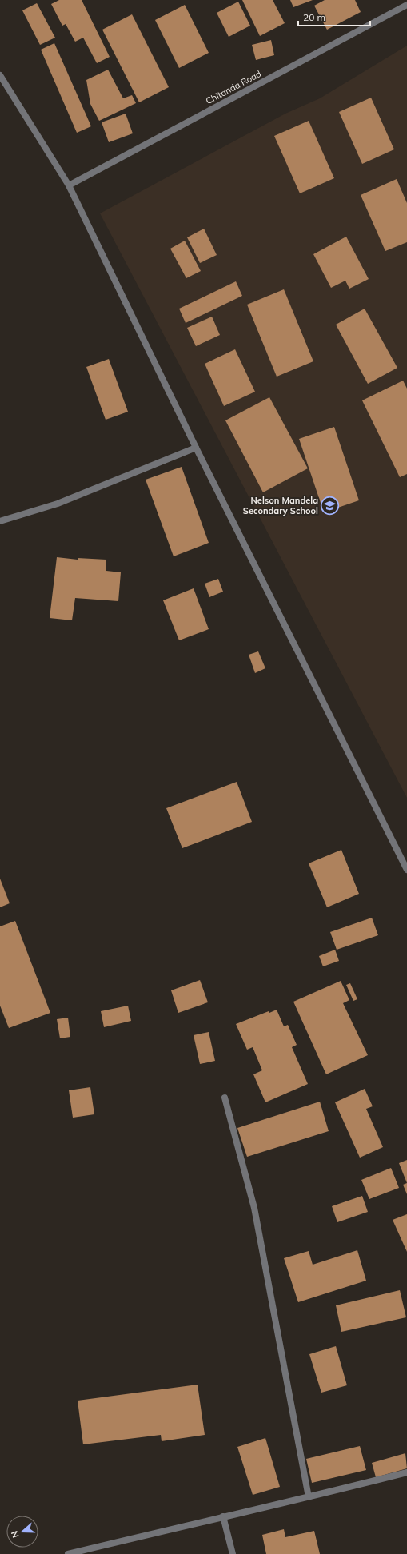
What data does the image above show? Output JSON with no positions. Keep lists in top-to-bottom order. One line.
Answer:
{"streets":{"street":["Chitanda Road"]},"places":{"school or university":["Nelson Mandela Secondary School"]},"scale_bar":"20 m","north":"left"}
